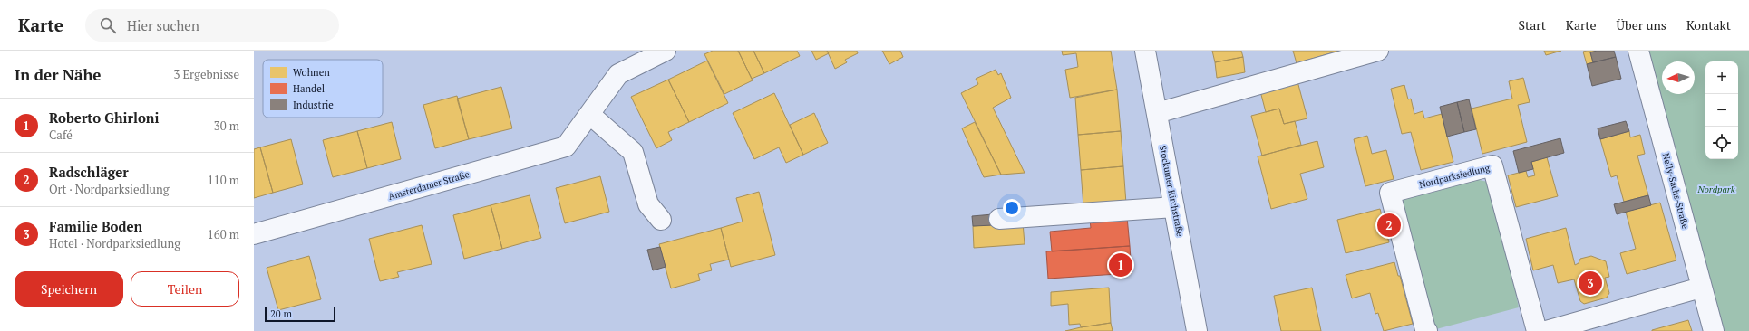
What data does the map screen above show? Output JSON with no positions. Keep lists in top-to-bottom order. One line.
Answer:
{"streets":{"street":["Nordparksiedlung","Amsterdamer Straße","Stockumer Kirchstraße","Nelly-Sachs-Straße"]},"parks":["Nordpark"],"legend":["Wohnen","Handel","Industrie"],"scale_bar":"20 m","north":"left","page":{"header":"Karte","search":"Hier suchen","nav":["Start","Karte","Über uns","Kontakt"],"heading":["In der Nähe","3 Ergebnisse"],"map_buttons":["+","−"],"list":[{"mark":"1","name":"Roberto Ghirloni","note":"Café","value":"30 m"},{"mark":"2","name":"Radschläger","note":"Ort · Nordparksiedlung","value":"110 m"},{"mark":"3","name":"Familie Boden","note":"Hotel · Nordparksiedlung","value":"160 m"}],"pins":["2","1","3"],"buttons":["Speichern","Teilen"],"scale":"20 m"}}
